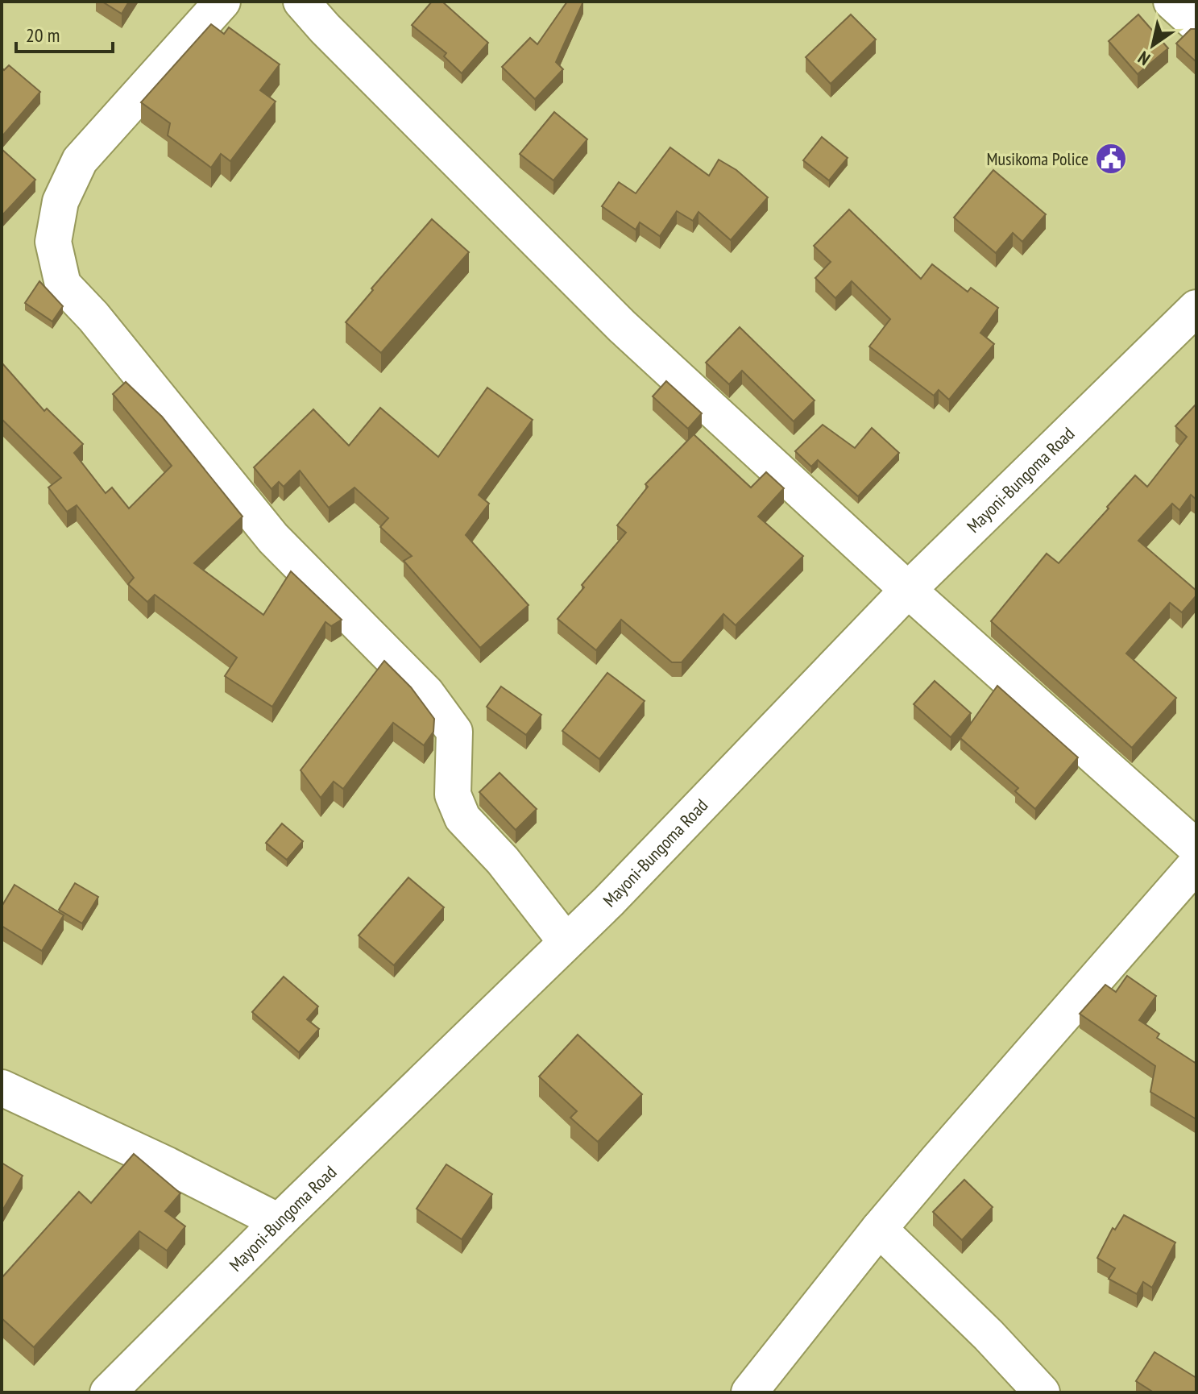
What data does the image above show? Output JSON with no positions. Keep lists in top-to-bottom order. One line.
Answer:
{"streets":{"street":["Mayoni-Bungoma Road"]},"places":{"public building":["Musikoma Police"]},"scale_bar":"20 m","north":"bottom left"}
